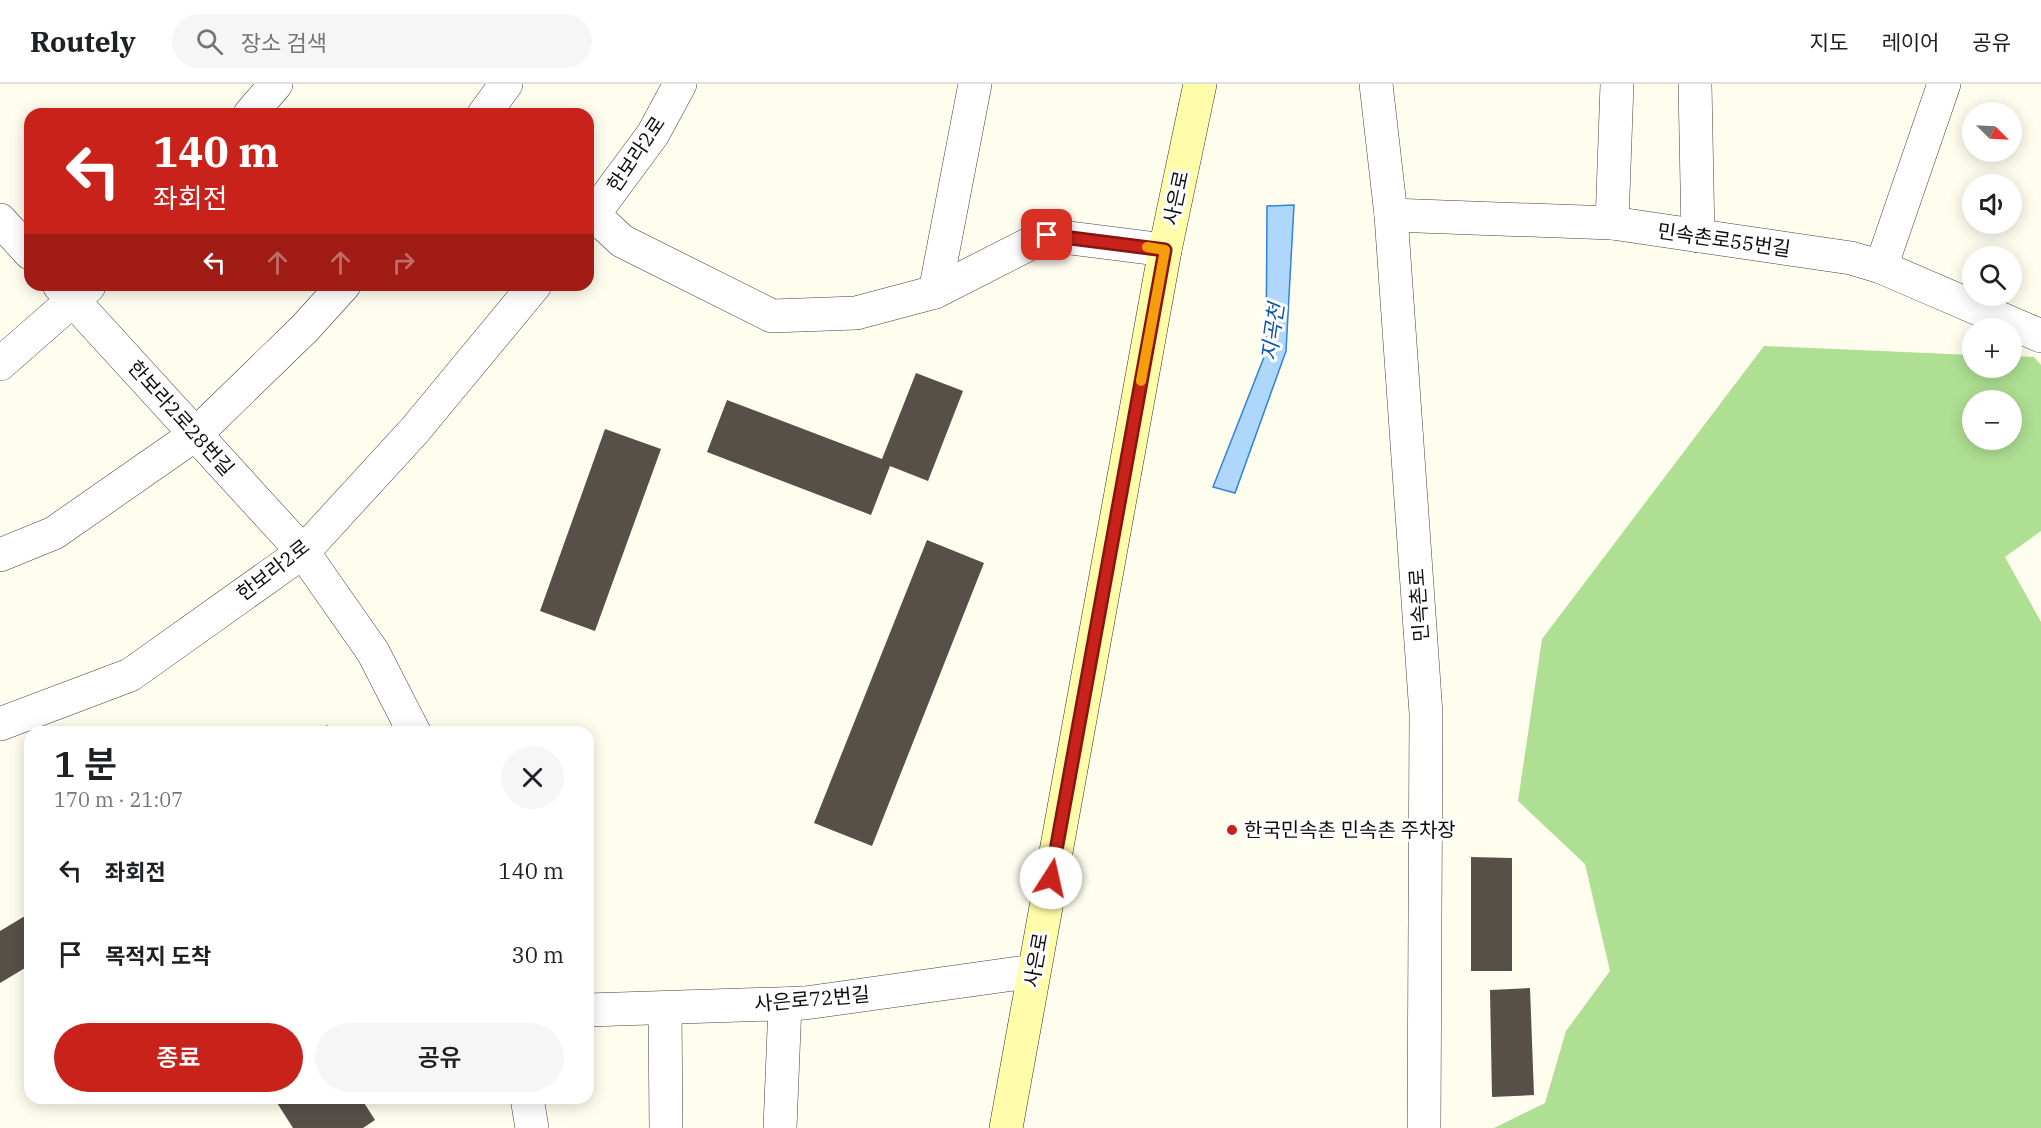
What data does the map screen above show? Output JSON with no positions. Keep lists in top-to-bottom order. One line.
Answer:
{"streets":{"main road":["사은로"],"street":["한보라2로","민속촌로55번길","한보라2로28번길","민속촌로","사은로72번길"]},"crossings":[["한보라2로","한보라2로28번길"],["사은로","사은로72번길"],["민속촌로55번길","민속촌로"]],"water":["지곡천"],"places":["한국민속촌 민속촌 주차장"],"north":"bottom right","page":{"header":"Routely","search":"장소 검색","nav":["지도","레이어","공유"],"map_buttons":["+","−"],"turn":["140 m","좌회전"],"heading":["1 분","170 m · 21:07"],"list":[{"name":"좌회전","value":"140 m"},{"name":"목적지 도착","value":"30 m"}],"buttons":["종료","공유"]}}
